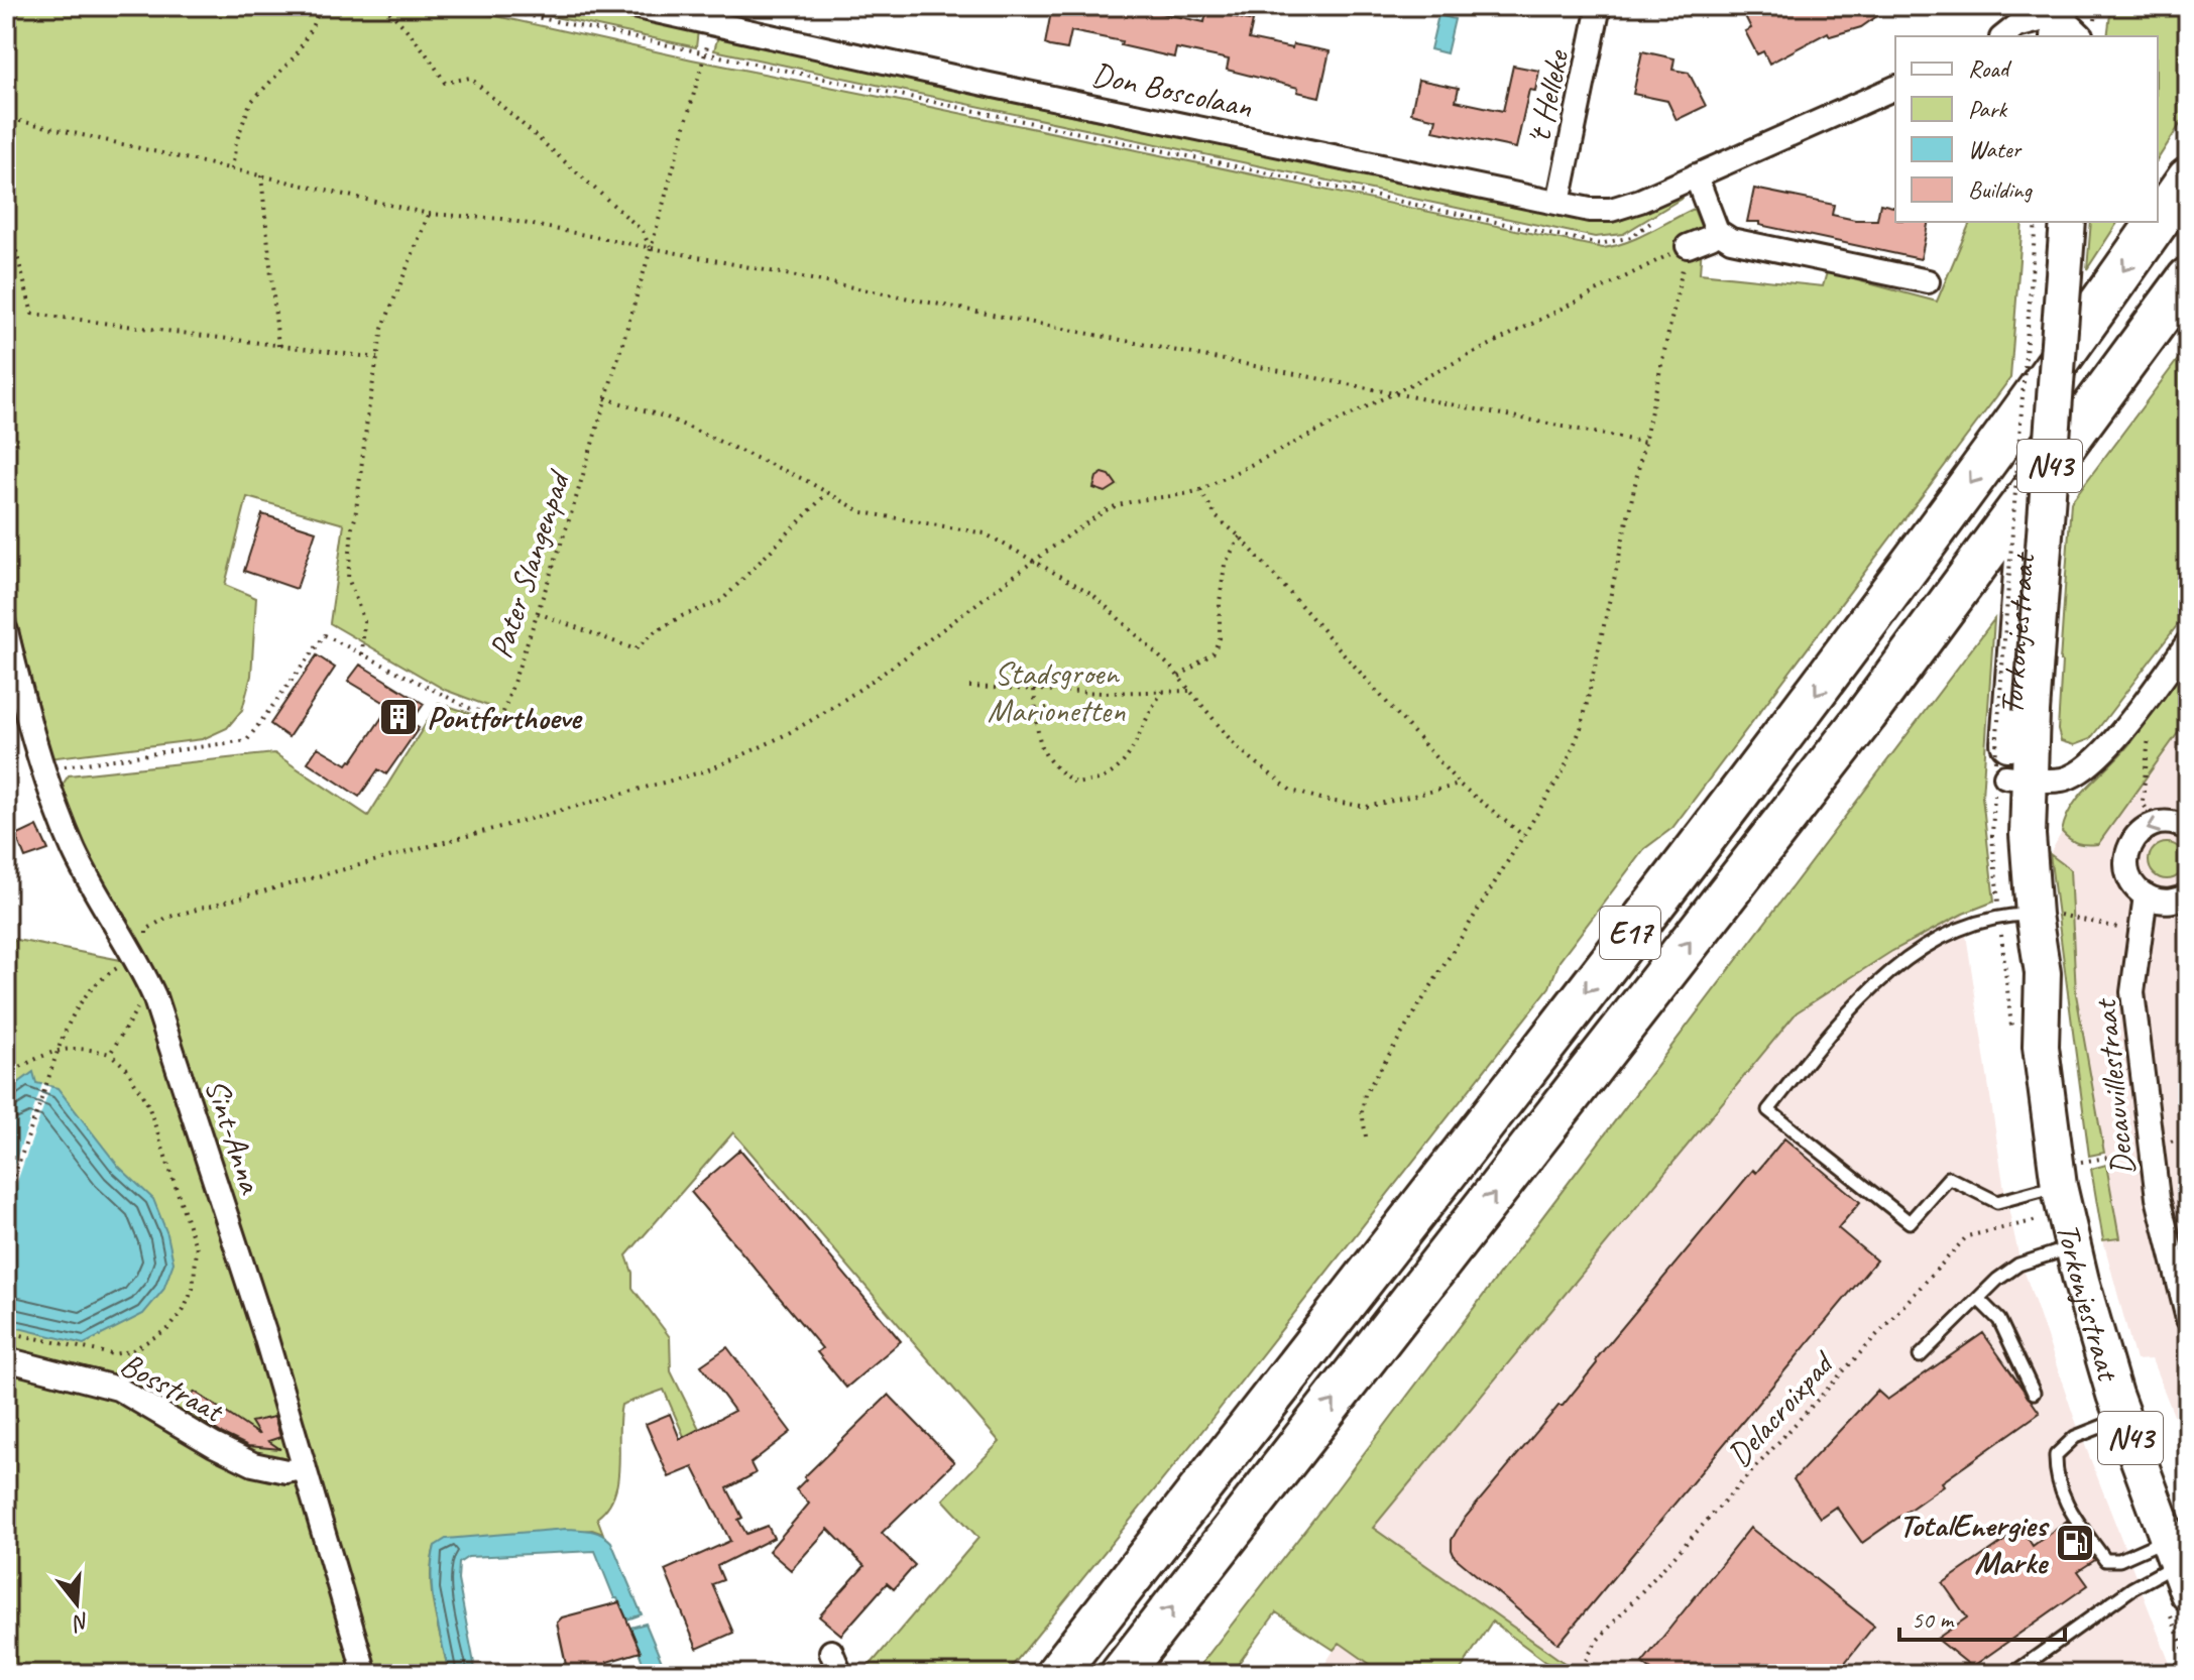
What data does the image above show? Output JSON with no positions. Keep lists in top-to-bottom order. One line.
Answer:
{"streets":{"highway":["E17"],"main road":["N43","Torkonjestraat"],"street":["Don Boscolaan","'t Helleke","Decauvillestraat","Sint-Anna","Bosstraat"],"path":["Pater Slangenpad","Delacroixpad"]},"crossings":[["Don Boscolaan","'t Helleke"],["Pater Slangenpad","Sint-Anna"],["Torkonjestraat","Delacroixpad"],["Sint-Anna","Bosstraat"]],"parks":["Stadsgroen Marionetten"],"places":{"building":["Pontforthoeve"],"fuel station":["TotalEnergies Marke"]},"legend":["Road","Park","Water","Building"],"scale_bar":"50 m","north":"bottom"}
